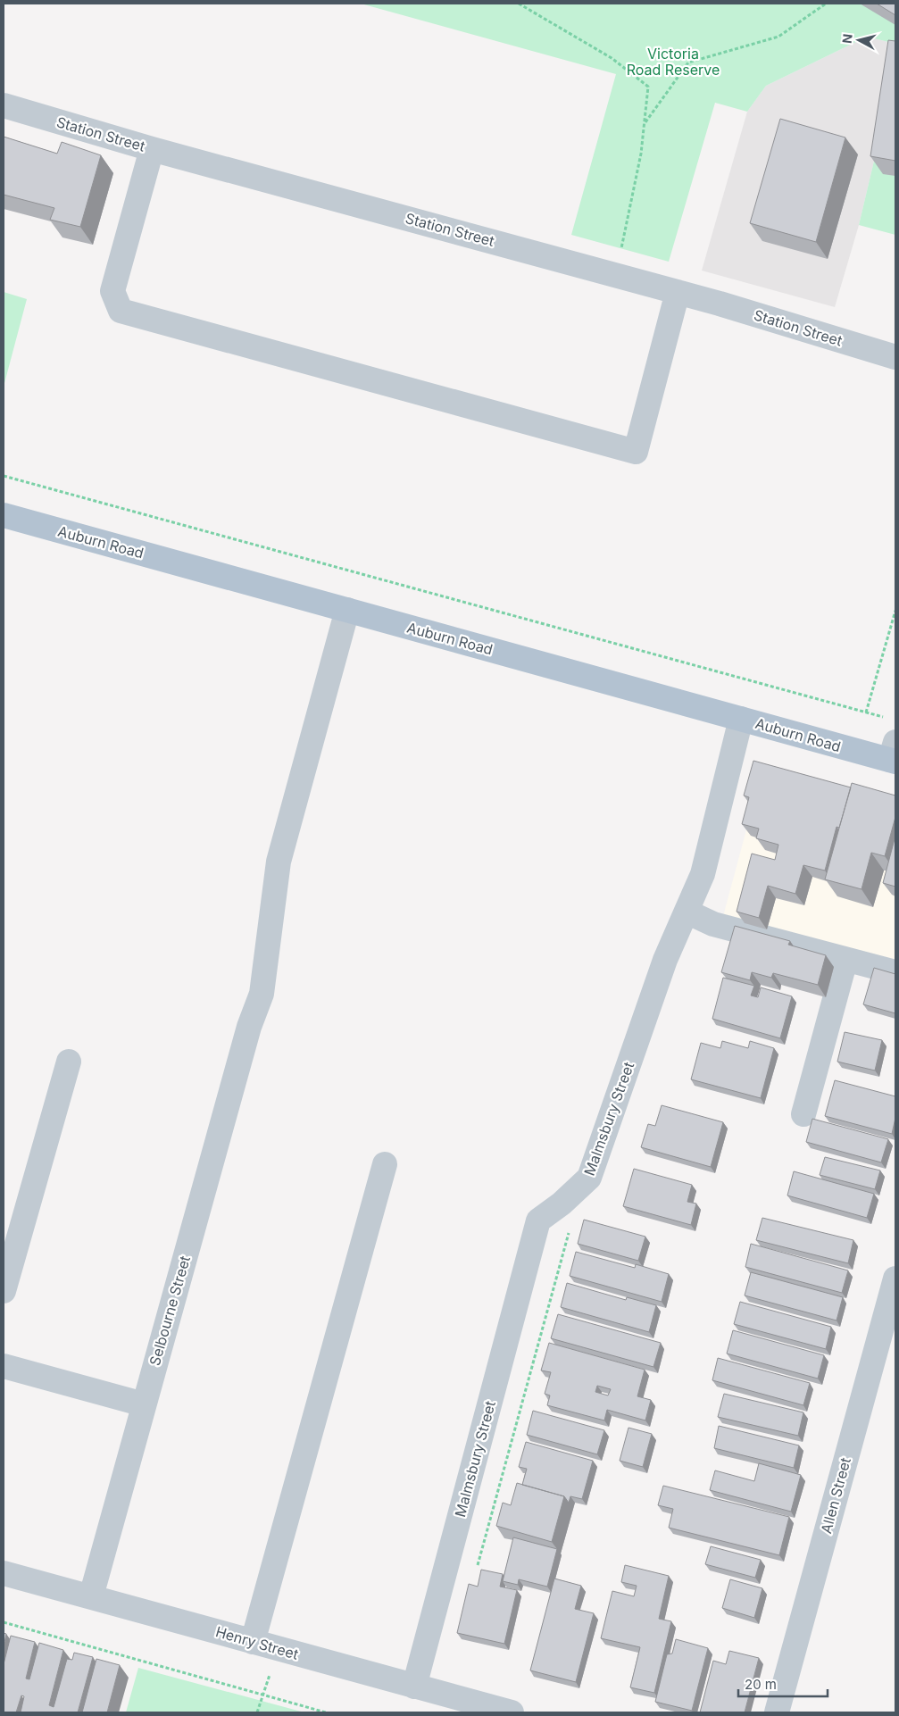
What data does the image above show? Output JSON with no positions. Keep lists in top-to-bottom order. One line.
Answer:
{"streets":{"main road":["Auburn Road"],"street":["Station Street","Malmsbury Street","Selbourne Street","Allen Street","Henry Street"]},"crossings":[["Auburn Road","Malmsbury Street"],["Auburn Road","Selbourne Street"],["Malmsbury Street","Henry Street"],["Selbourne Street","Henry Street"]],"parks":["Victoria Road Reserve"],"scale_bar":"20 m","north":"left"}
